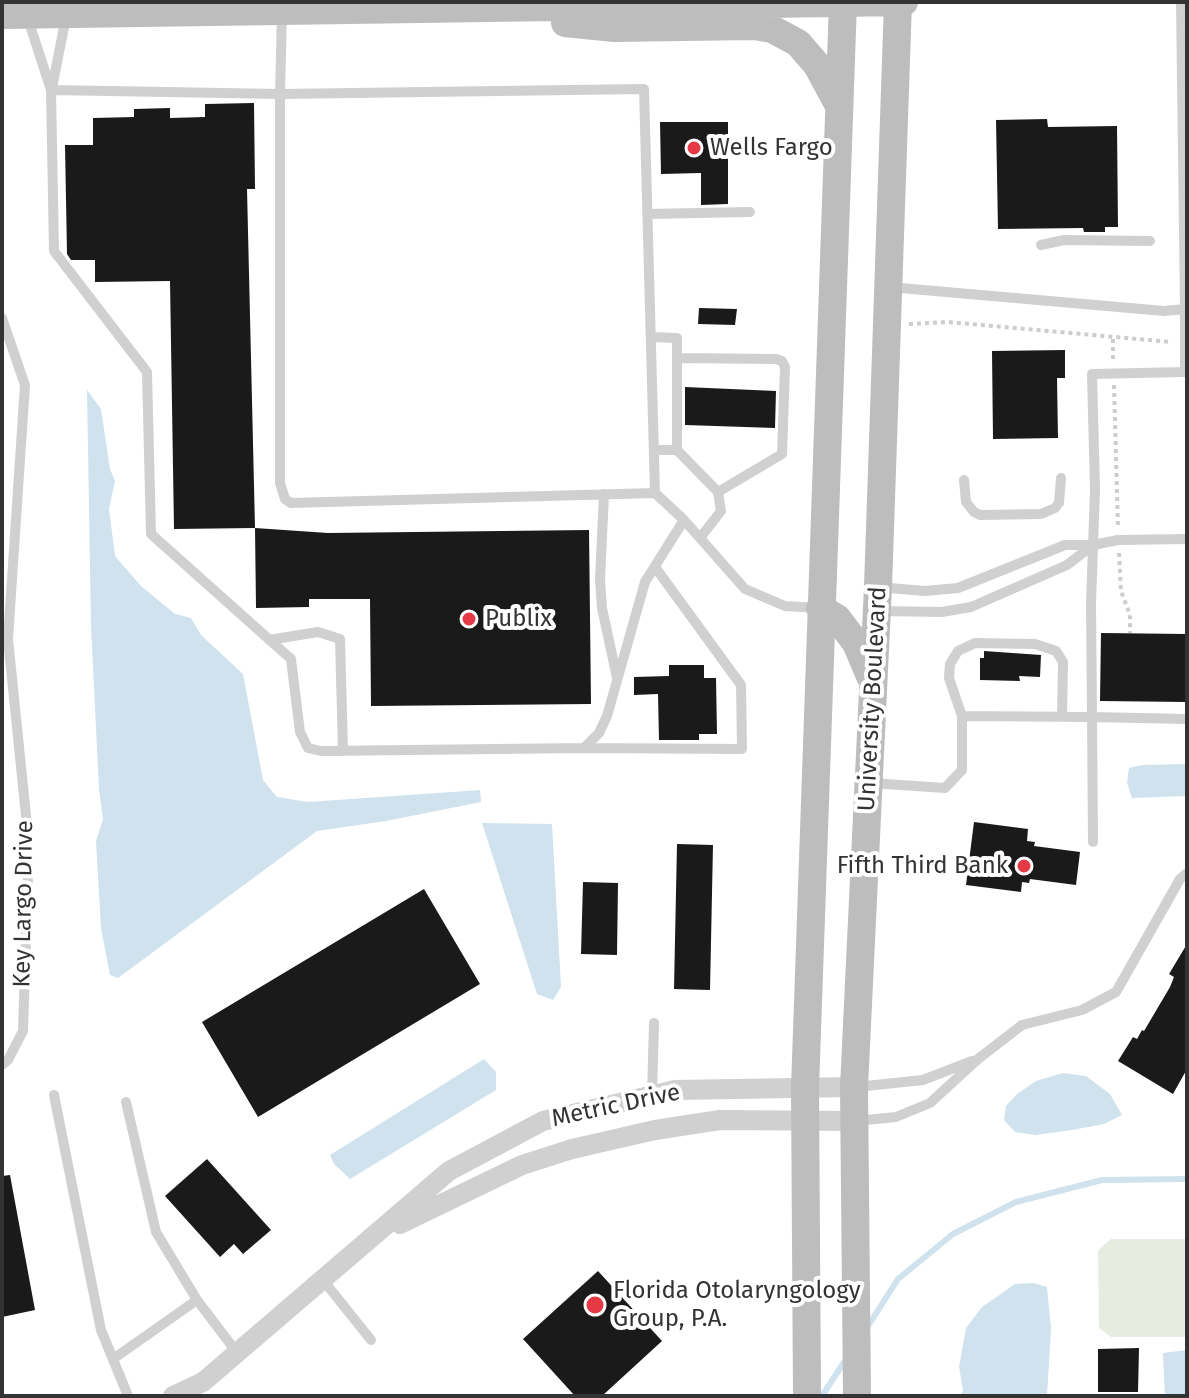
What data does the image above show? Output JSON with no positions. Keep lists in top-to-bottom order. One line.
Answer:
{"streets":{"street":["University Boulevard","Metric Drive"],"lane":["Key Largo Drive"]},"crossings":[["University Boulevard","Metric Drive"]],"places":["Wells Fargo","Publix","Fifth Third Bank","Florida Otolaryngology Group, P.A."]}
